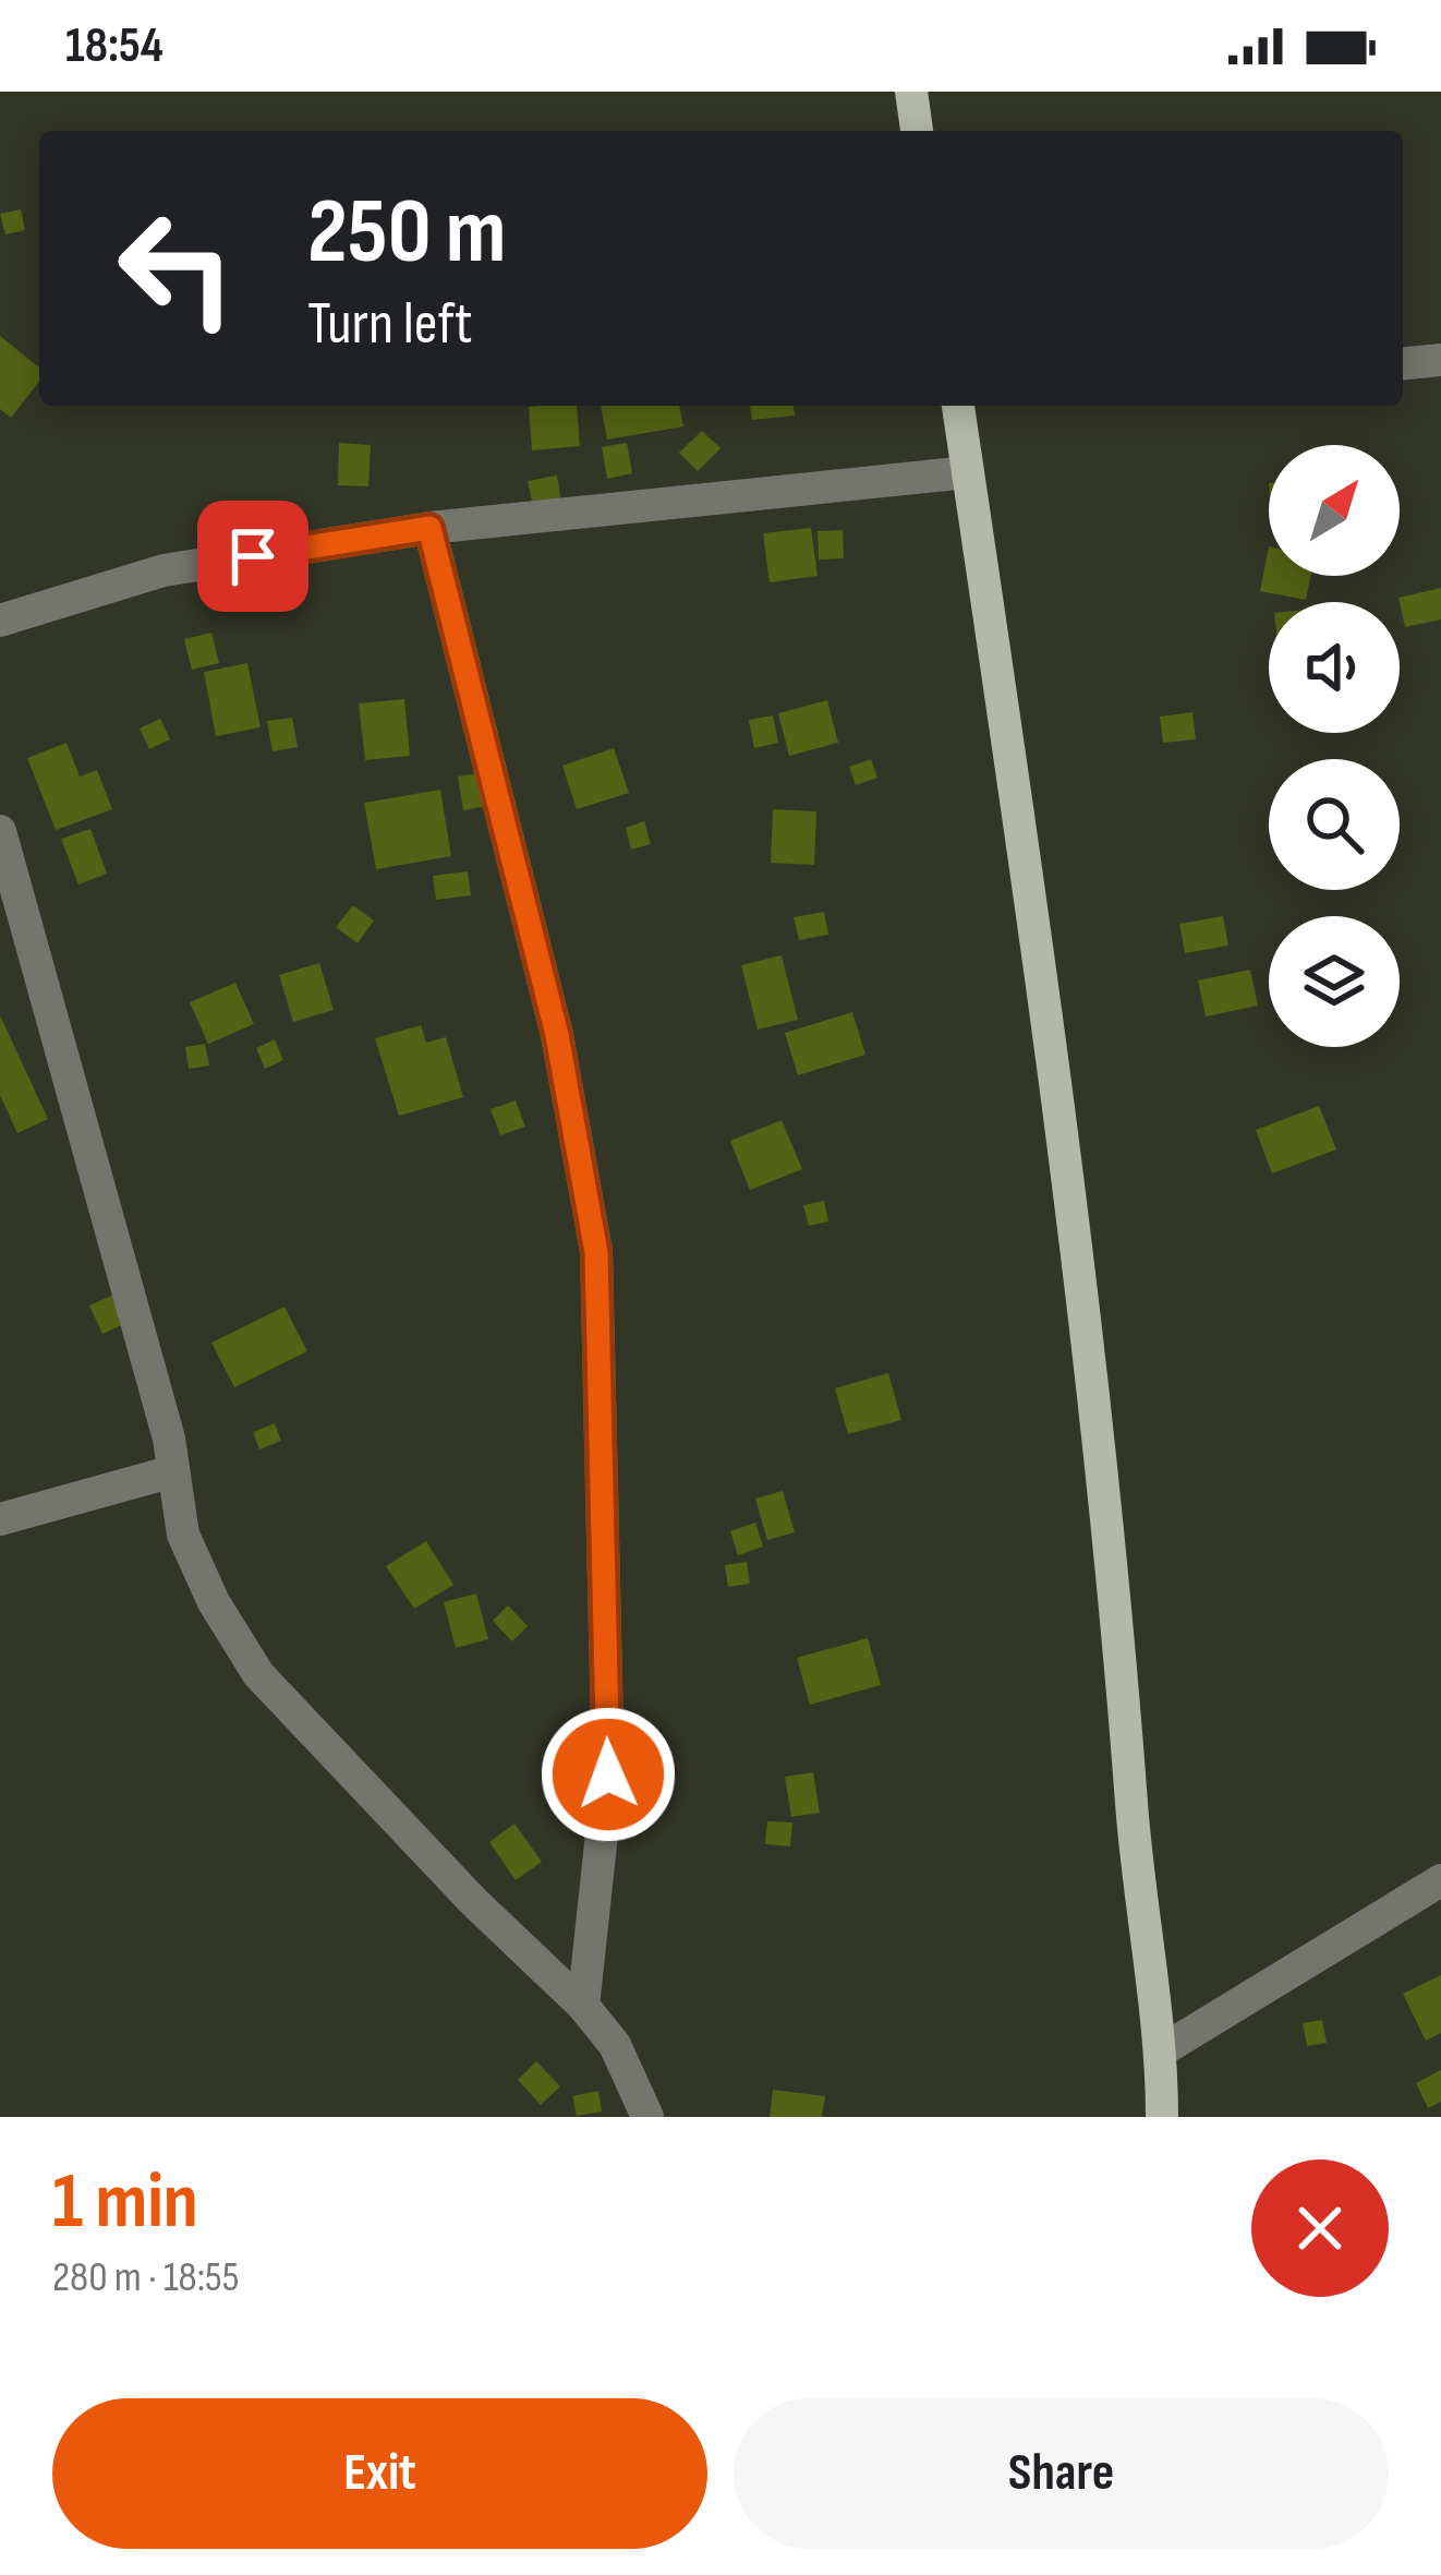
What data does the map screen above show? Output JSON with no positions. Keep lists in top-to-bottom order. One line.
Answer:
{"north":"top right","page":{"status":"18:54","turn":["250 m","Turn left"],"heading":["1 min","280 m · 18:55"],"buttons":["Exit","Share"]}}
